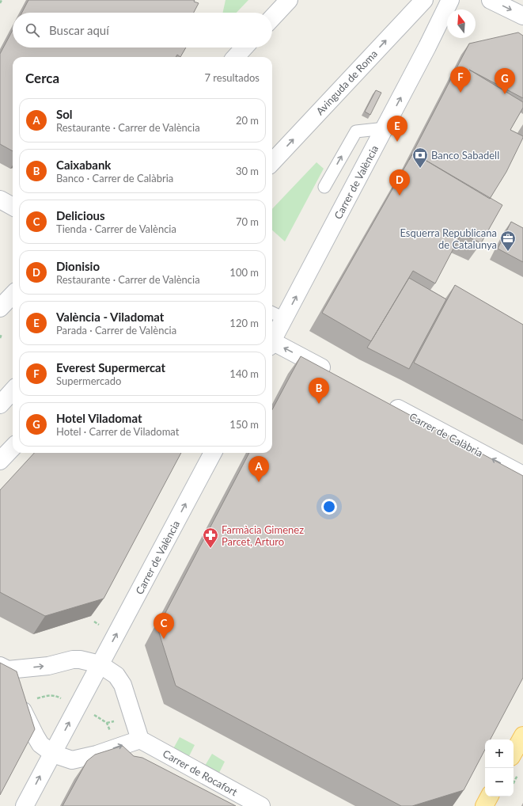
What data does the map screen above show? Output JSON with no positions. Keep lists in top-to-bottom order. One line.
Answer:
{"streets":{"street":["Avinguda de Roma","Carrer de València","Carrer de Calàbria","Carrer de Rocafort"]},"one_way":["Avinguda de Roma","Carrer de València","Carrer de Calàbria"],"places":{"bank":["Banco Sabadell"],"office":["Esquerra Republicana de Catalunya"],"pharmacy":["Farmàcia Gimenez Parcet, Arturo"]},"north":"top","page":{"search":"Buscar aquí","heading":["Cerca","7 resultados"],"pins":["F","G","E","D","B","A","C"],"list":[{"mark":"A","name":"Sol","note":"Restaurante · Carrer de València","value":"20 m"},{"mark":"B","name":"Caixabank","note":"Banco · Carrer de Calàbria","value":"30 m"},{"mark":"C","name":"Delicious","note":"Tienda · Carrer de València","value":"70 m"},{"mark":"D","name":"Dionisio","note":"Restaurante · Carrer de València","value":"100 m"},{"mark":"E","name":"València - Viladomat","note":"Parada · Carrer de València","value":"120 m"},{"mark":"F","name":"Everest Supermercat","note":"Supermercado","value":"140 m"},{"mark":"G","name":"Hotel Viladomat","note":"Hotel · Carrer de Viladomat","value":"150 m"}],"map_buttons":["+","−"]}}
